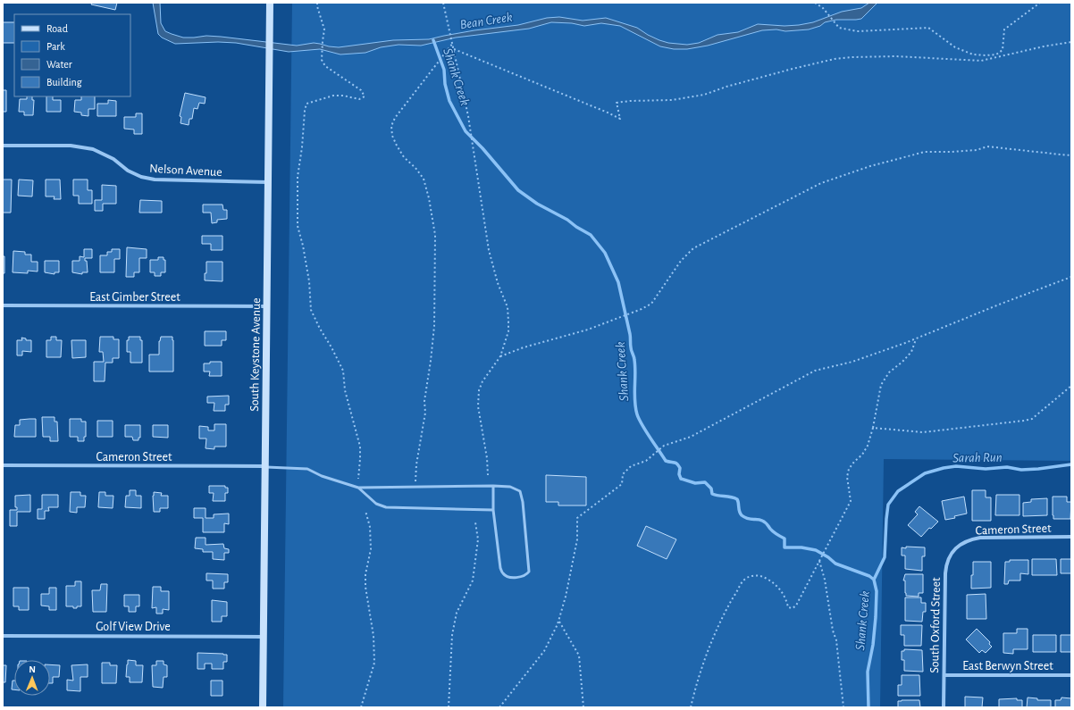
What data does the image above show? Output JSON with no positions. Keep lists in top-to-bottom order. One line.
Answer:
{"streets":{"main road":["South Keystone Avenue"],"street":["Nelson Avenue","East Gimber Street","Cameron Street","South Oxford Street","Golf View Drive","East Berwyn Street"]},"crossings":[["Nelson Avenue","South Keystone Avenue"],["East Gimber Street","South Keystone Avenue"],["South Keystone Avenue","Cameron Street"],["South Keystone Avenue","Golf View Drive"],["Cameron Street","South Oxford Street"],["South Oxford Street","East Berwyn Street"]],"water":["Bean Creek","Shank Creek","Sarah Run"],"legend":["Road","Park","Water","Building"],"north":"top"}
